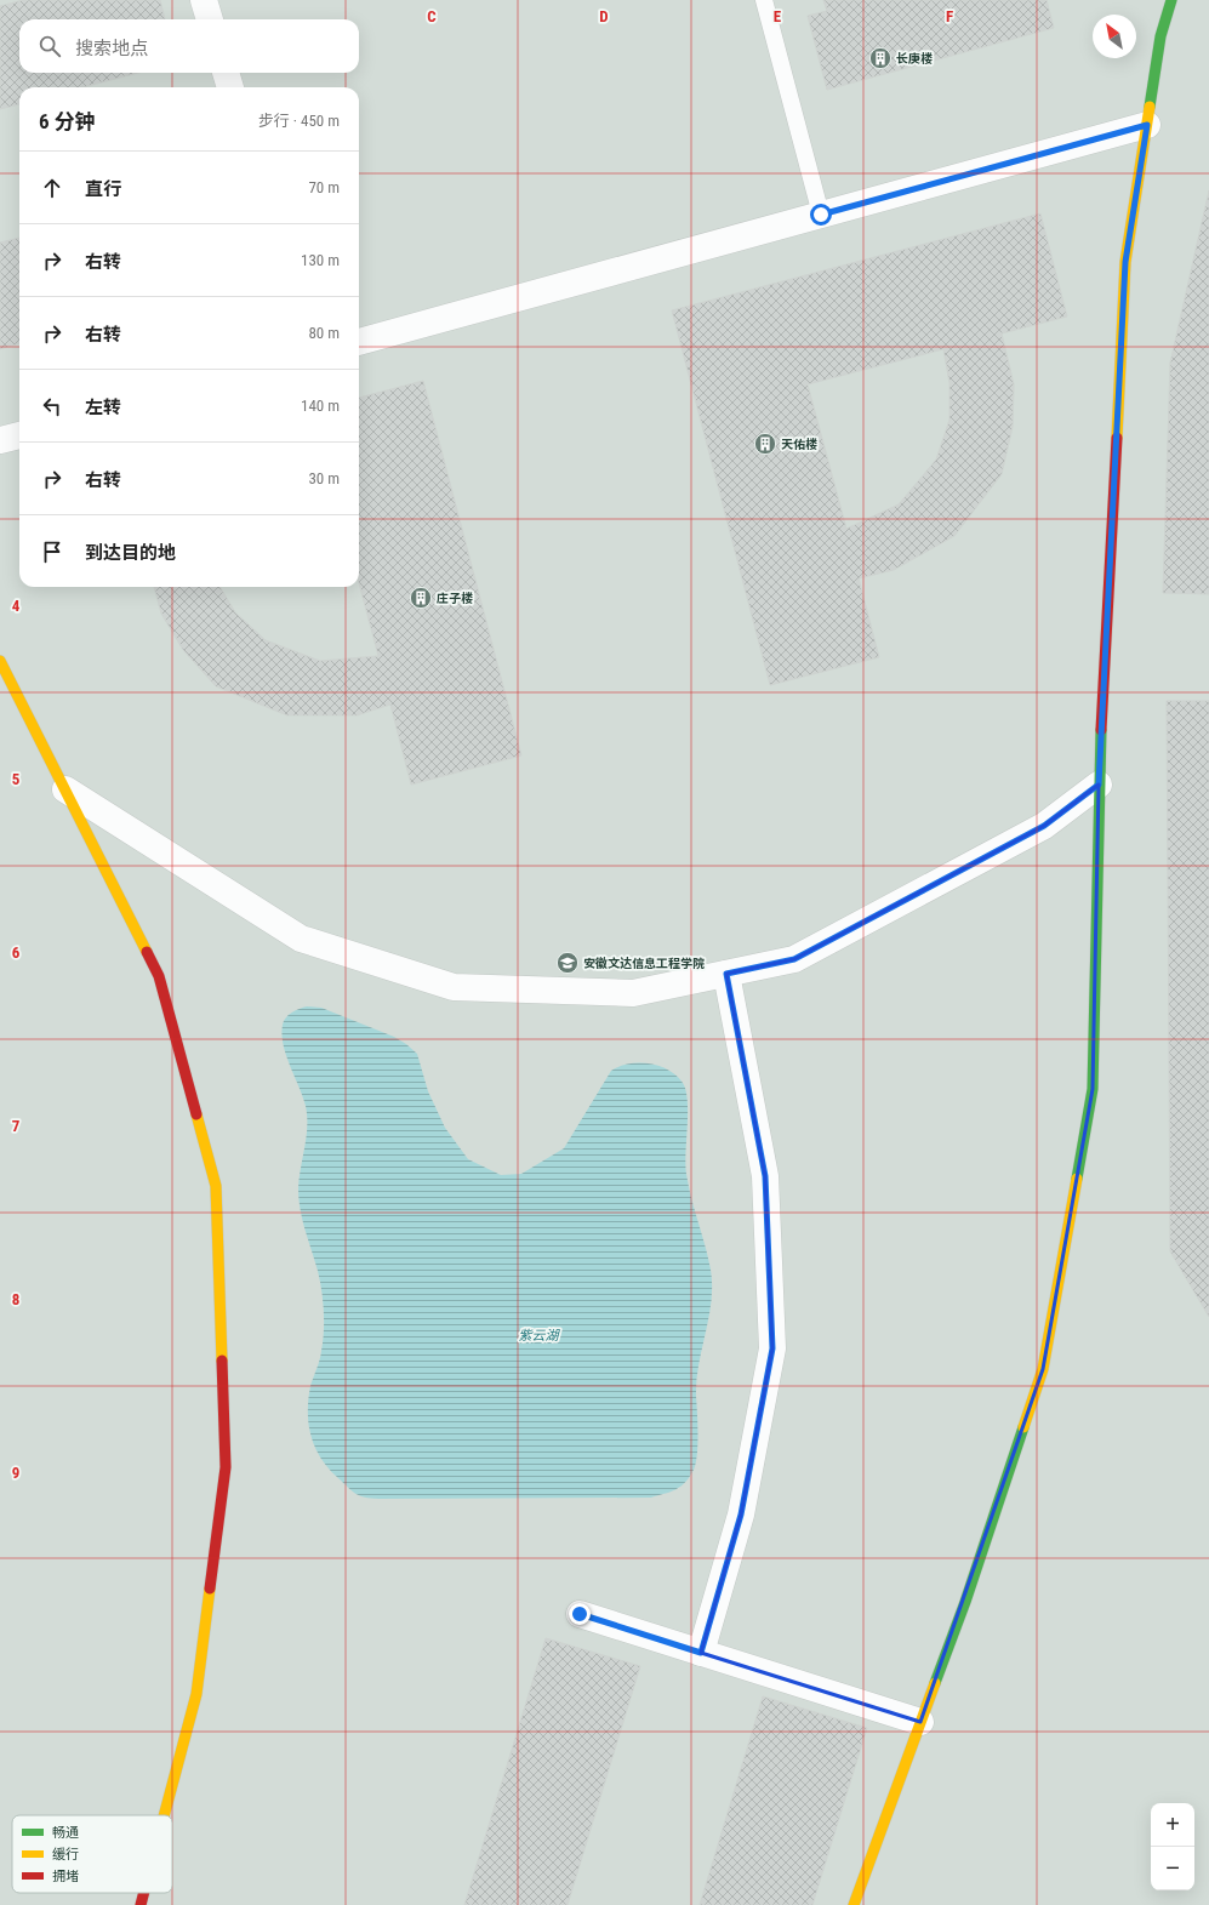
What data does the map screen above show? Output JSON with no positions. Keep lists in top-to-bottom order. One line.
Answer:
{"water":["紫云湖"],"places":{"building":["长庚楼","天佑楼","庄子楼"],"school or university":["安徽文达信息工程学院"]},"legend":["畅通","缓行","拥堵"],"north":"top left","page":{"search":"搜索地点","heading":["6 分钟","步行 · 450 m"],"list":[["直行","70 m"],["右转","130 m"],["右转","80 m"],["左转","140 m"],["右转","30 m"],"到达目的地"],"map_buttons":["+","−"]},"grid":{"columns":["C","D","E","F"],"rows":["4","5","6","7","8","9"]}}
